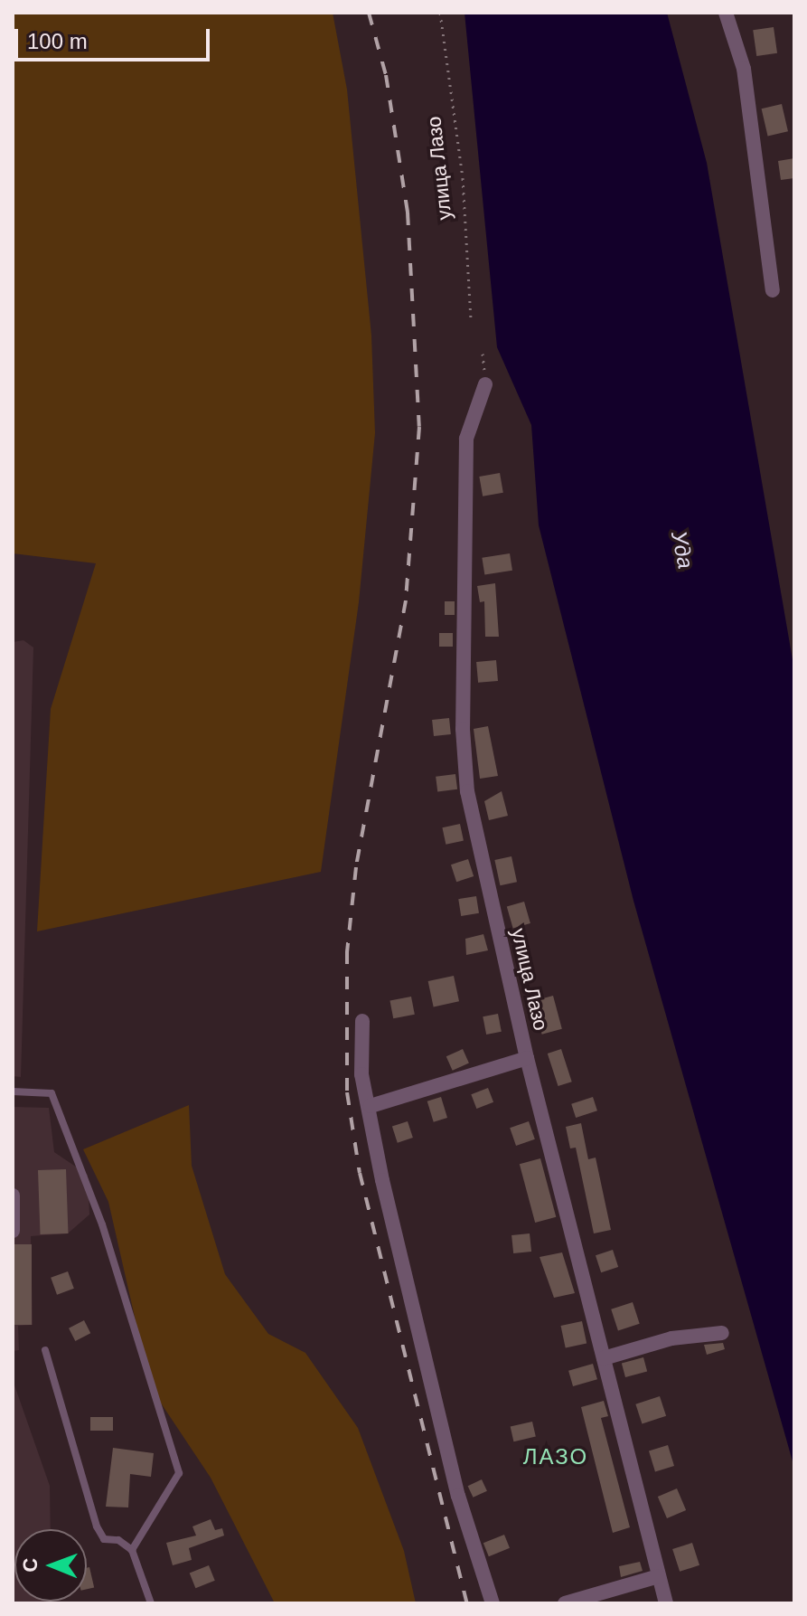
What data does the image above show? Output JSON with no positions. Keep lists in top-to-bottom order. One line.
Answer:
{"streets":{"street":["улица Лазо"]},"districts":["ЛАЗО"],"water":["Уда"],"scale_bar":"100 m","north":"left"}
